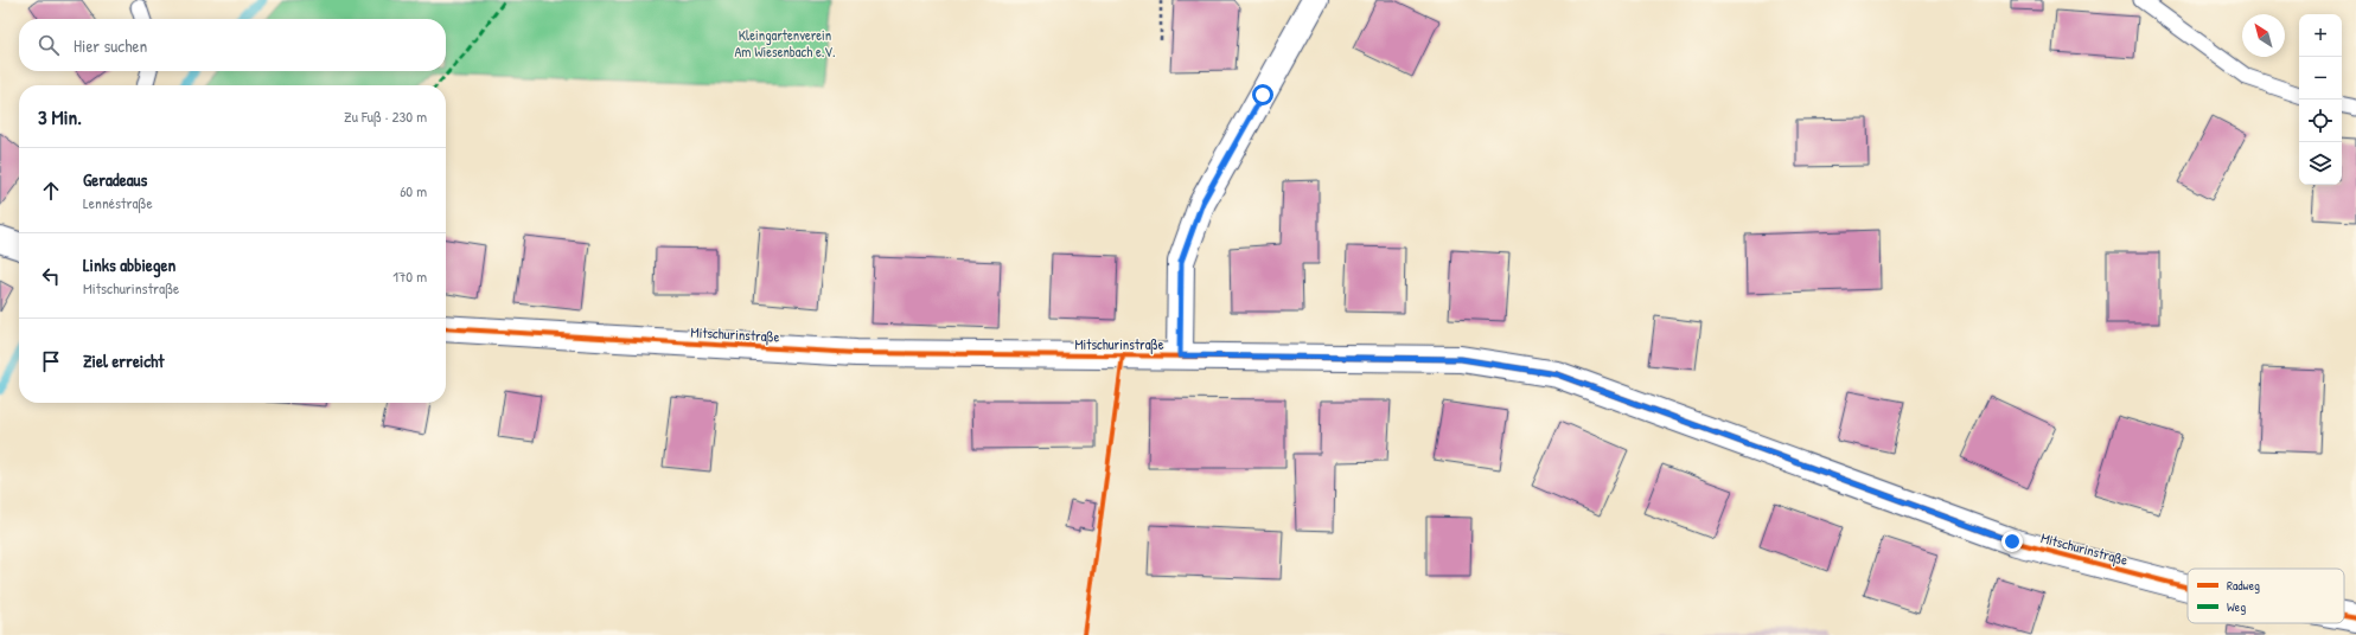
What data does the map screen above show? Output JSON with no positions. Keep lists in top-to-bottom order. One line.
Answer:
{"streets":{"street":["Mitschurinstraße"]},"parks":["Kleingartenverein Am Wiesenbach e.V."],"legend":["Radweg","Weg"],"north":"top left","page":{"map_buttons":["+","−"],"search":"Hier suchen","heading":["3 Min.","Zu Fuß · 230 m"],"list":[["Geradeaus","Lennéstraße","60 m"],["Links abbiegen","Mitschurinstraße","170 m"],"Ziel erreicht"]}}
